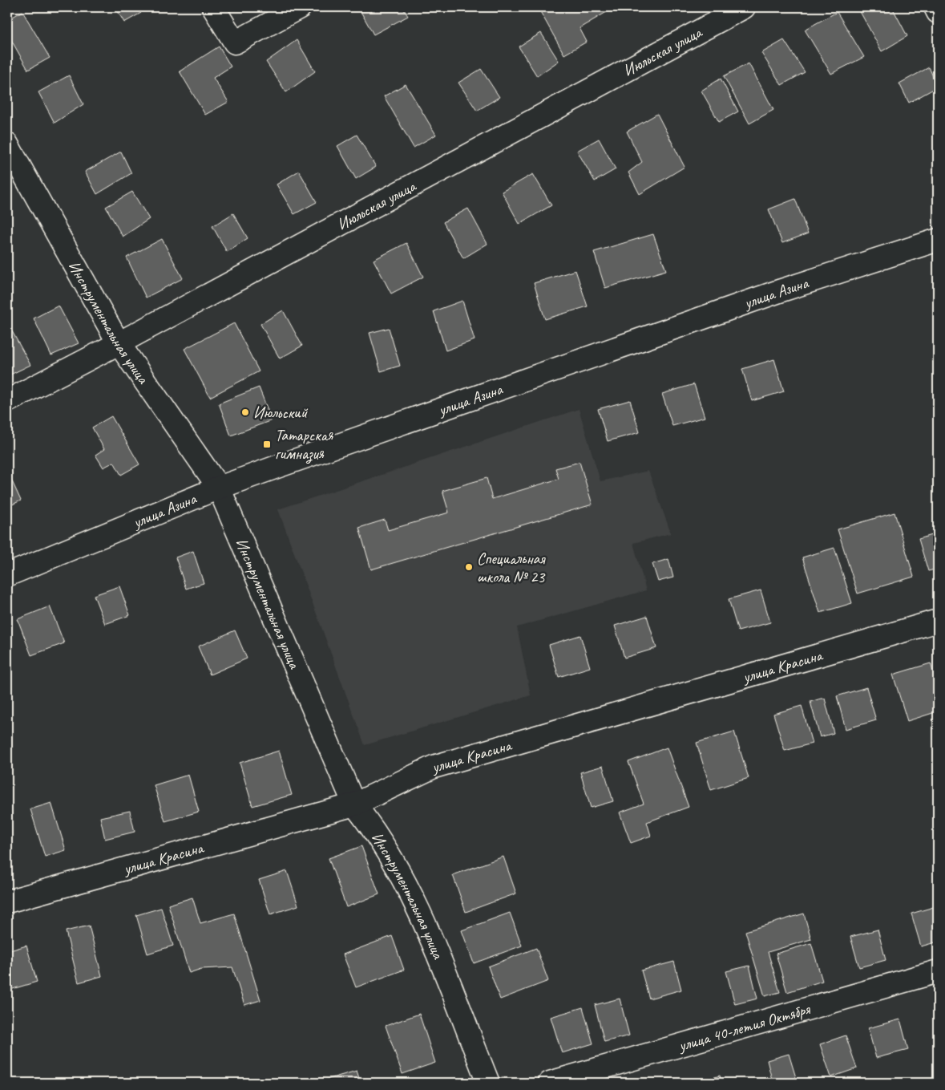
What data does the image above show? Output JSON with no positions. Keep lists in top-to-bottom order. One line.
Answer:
{"streets":{"street":["Июльская улица","улица Азина","Инструментальная улица","улица Красина","улица 40-летия Октября"]},"crossings":[["Июльская улица","Инструментальная улица"],["улица Азина","Инструментальная улица"],["Инструментальная улица","улица Красина"]],"places":{"other":["Июльский","Специальная школа № 23"],"transit":["Татарская гимназия"]}}
